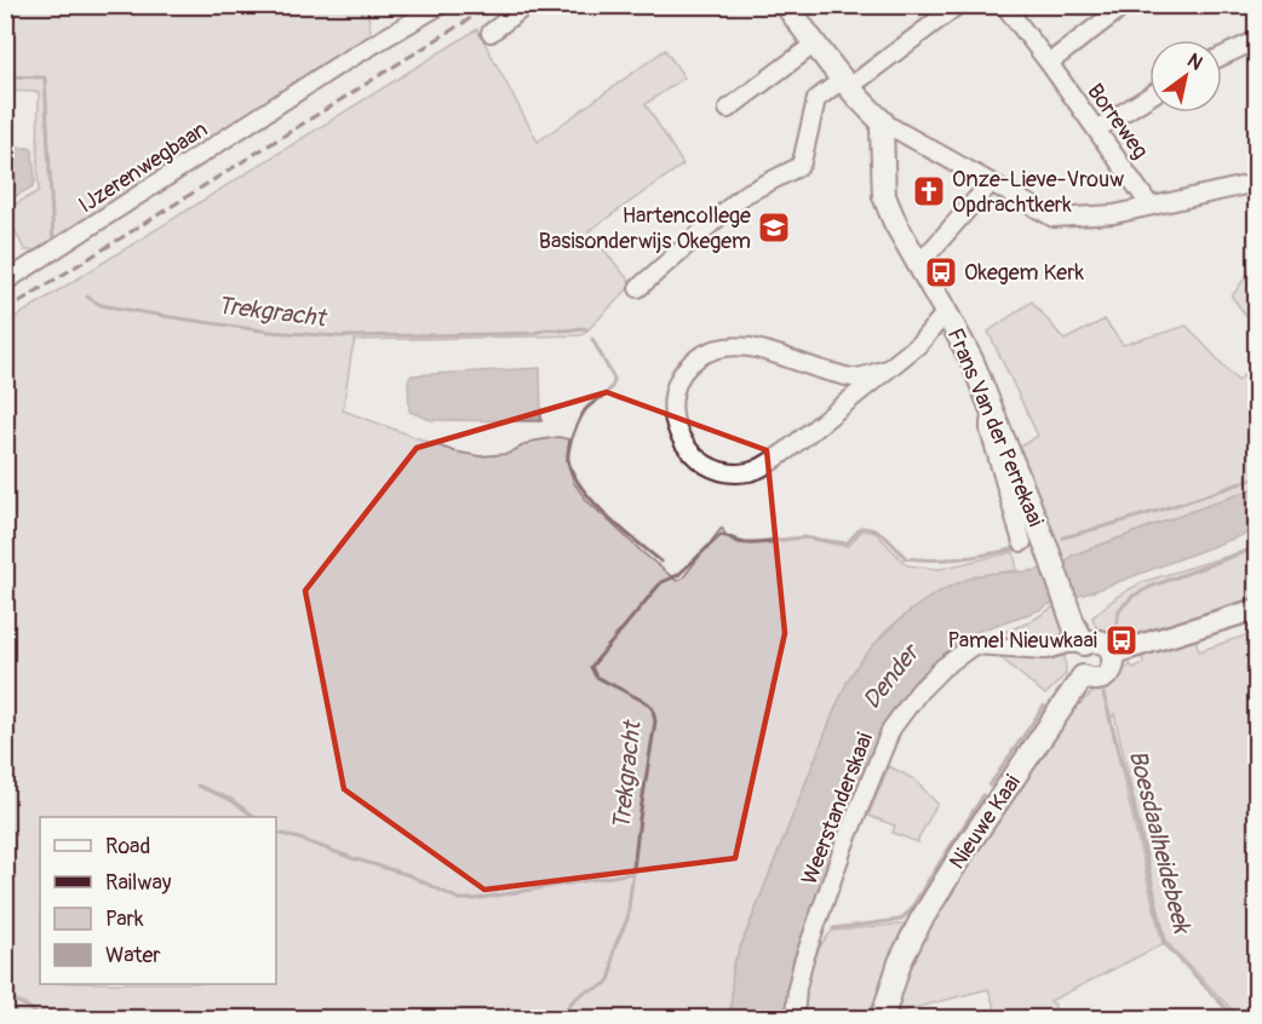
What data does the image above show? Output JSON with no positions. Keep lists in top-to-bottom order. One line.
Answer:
{"streets":{"main road":["Frans Van der Perrekaai","Nieuwe Kaai"],"street":["Borreweg","IJzerenwegbaan","Weerstanderskaai"]},"crossings":[["Frans Van der Perrekaai","Weerstanderskaai"],["Frans Van der Perrekaai","Nieuwe Kaai"],["Weerstanderskaai","Nieuwe Kaai"]],"water":["Trekgracht","Dender","Boesdaalheidebeek"],"places":{"church":["Onze-Lieve-Vrouw Opdrachtkerk"],"school or university":["Hartencollege Basisonderwijs Okegem"],"bus stop":["Okegem Kerk","Pamel Nieuwkaai"]},"legend":["Road","Railway","Park","Water"],"north":"top right"}
